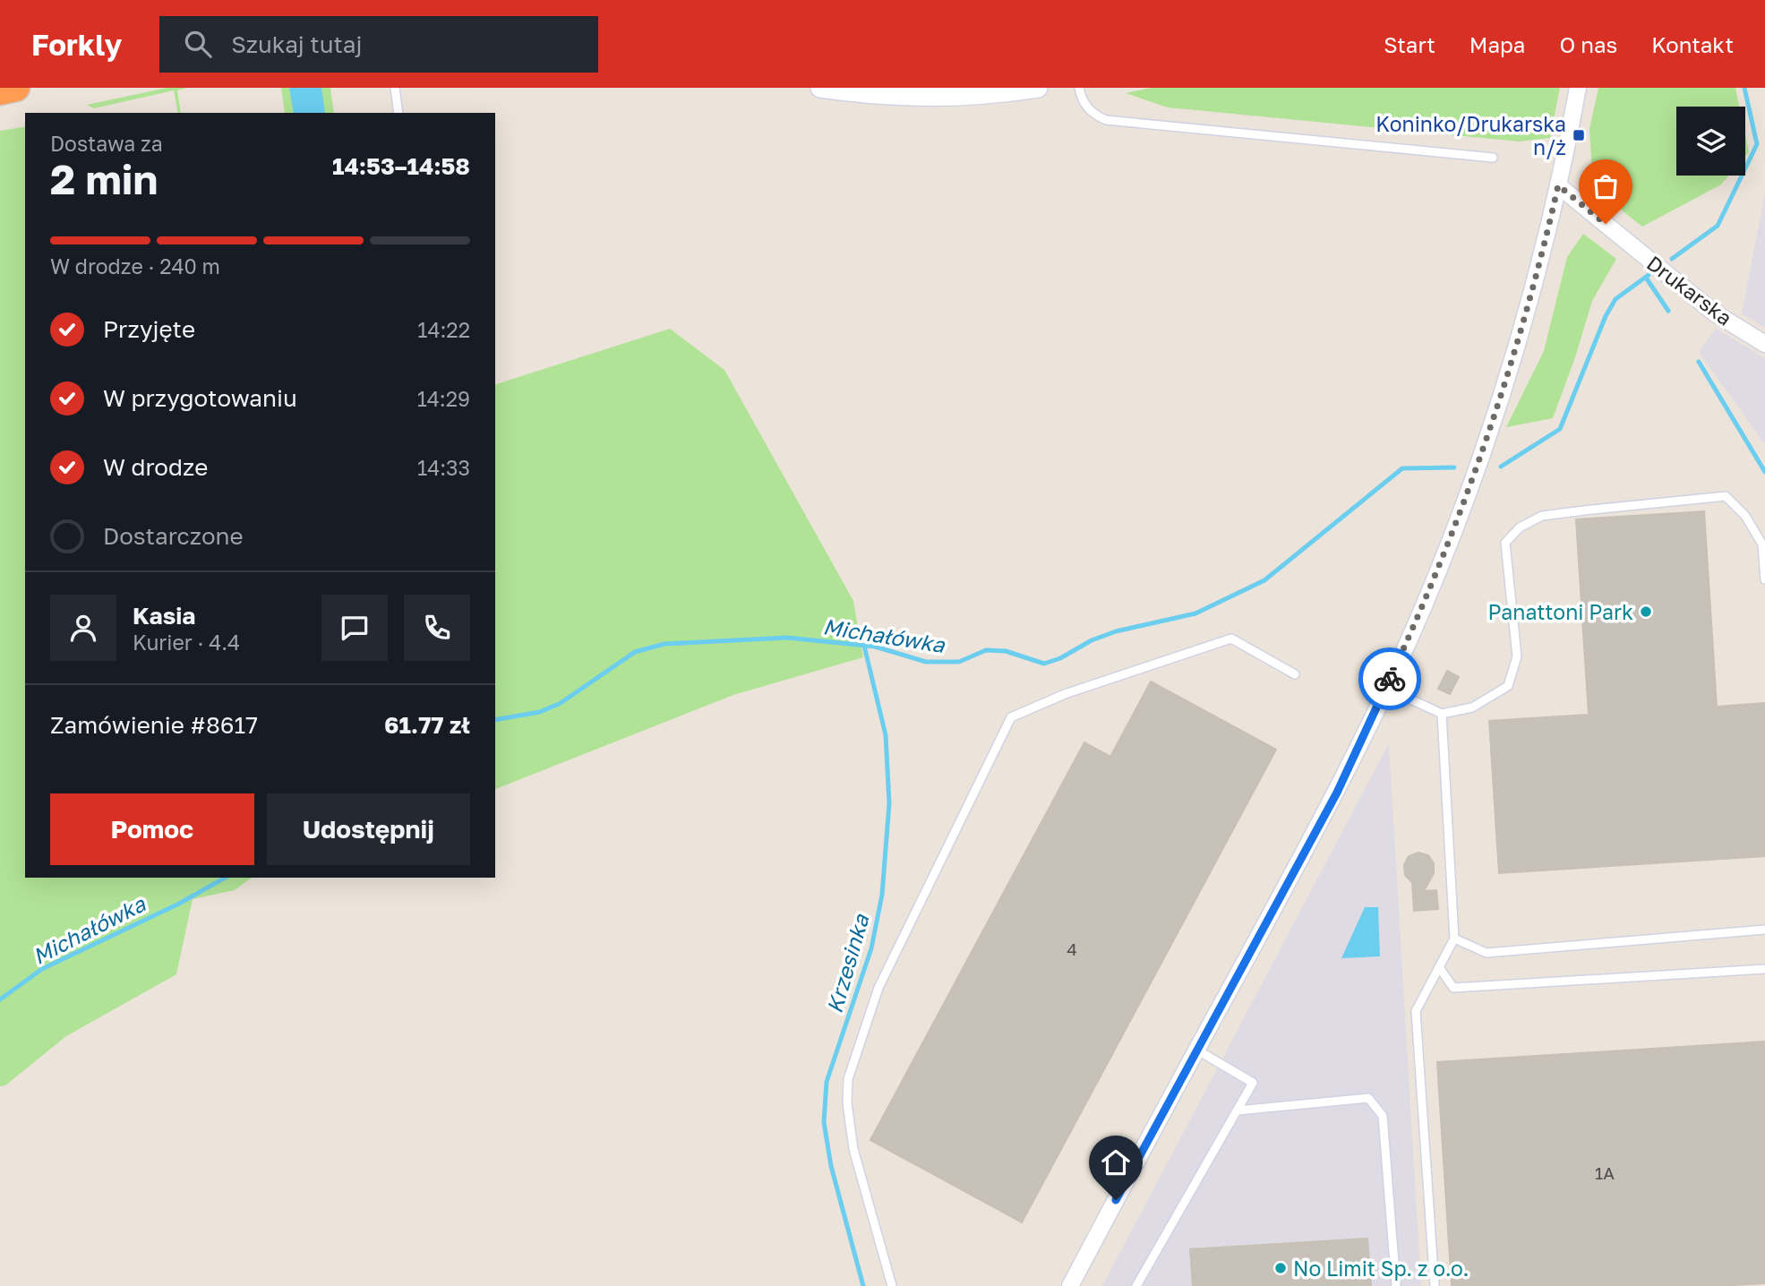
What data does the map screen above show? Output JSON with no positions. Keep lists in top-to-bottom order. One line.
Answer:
{"streets":{"street":["Drukarska"]},"water":["Michałówka","Krzesinka"],"places":{"transit":["Koninko/Drukarska n/ż"],"other":["Panattoni Park","No Limit Sp. z o.o."]},"house_numbers":["4","1A"],"page":{"header":"Forkly","search":"Szukaj tutaj","nav":["Start","Mapa","O nas","Kontakt"],"heading":["2 min","Dostawa za","14:53–14:58"],"panel":["Kasia","Kurier · 4.4","Zamówienie #8617","61.77 zł"],"bar":"W drodze · 240 m","list":[["Przyjęte","14:22"],["W przygotowaniu","14:29"],["W drodze","14:33"],"Dostarczone"],"buttons":["Pomoc","Udostępnij"]}}
